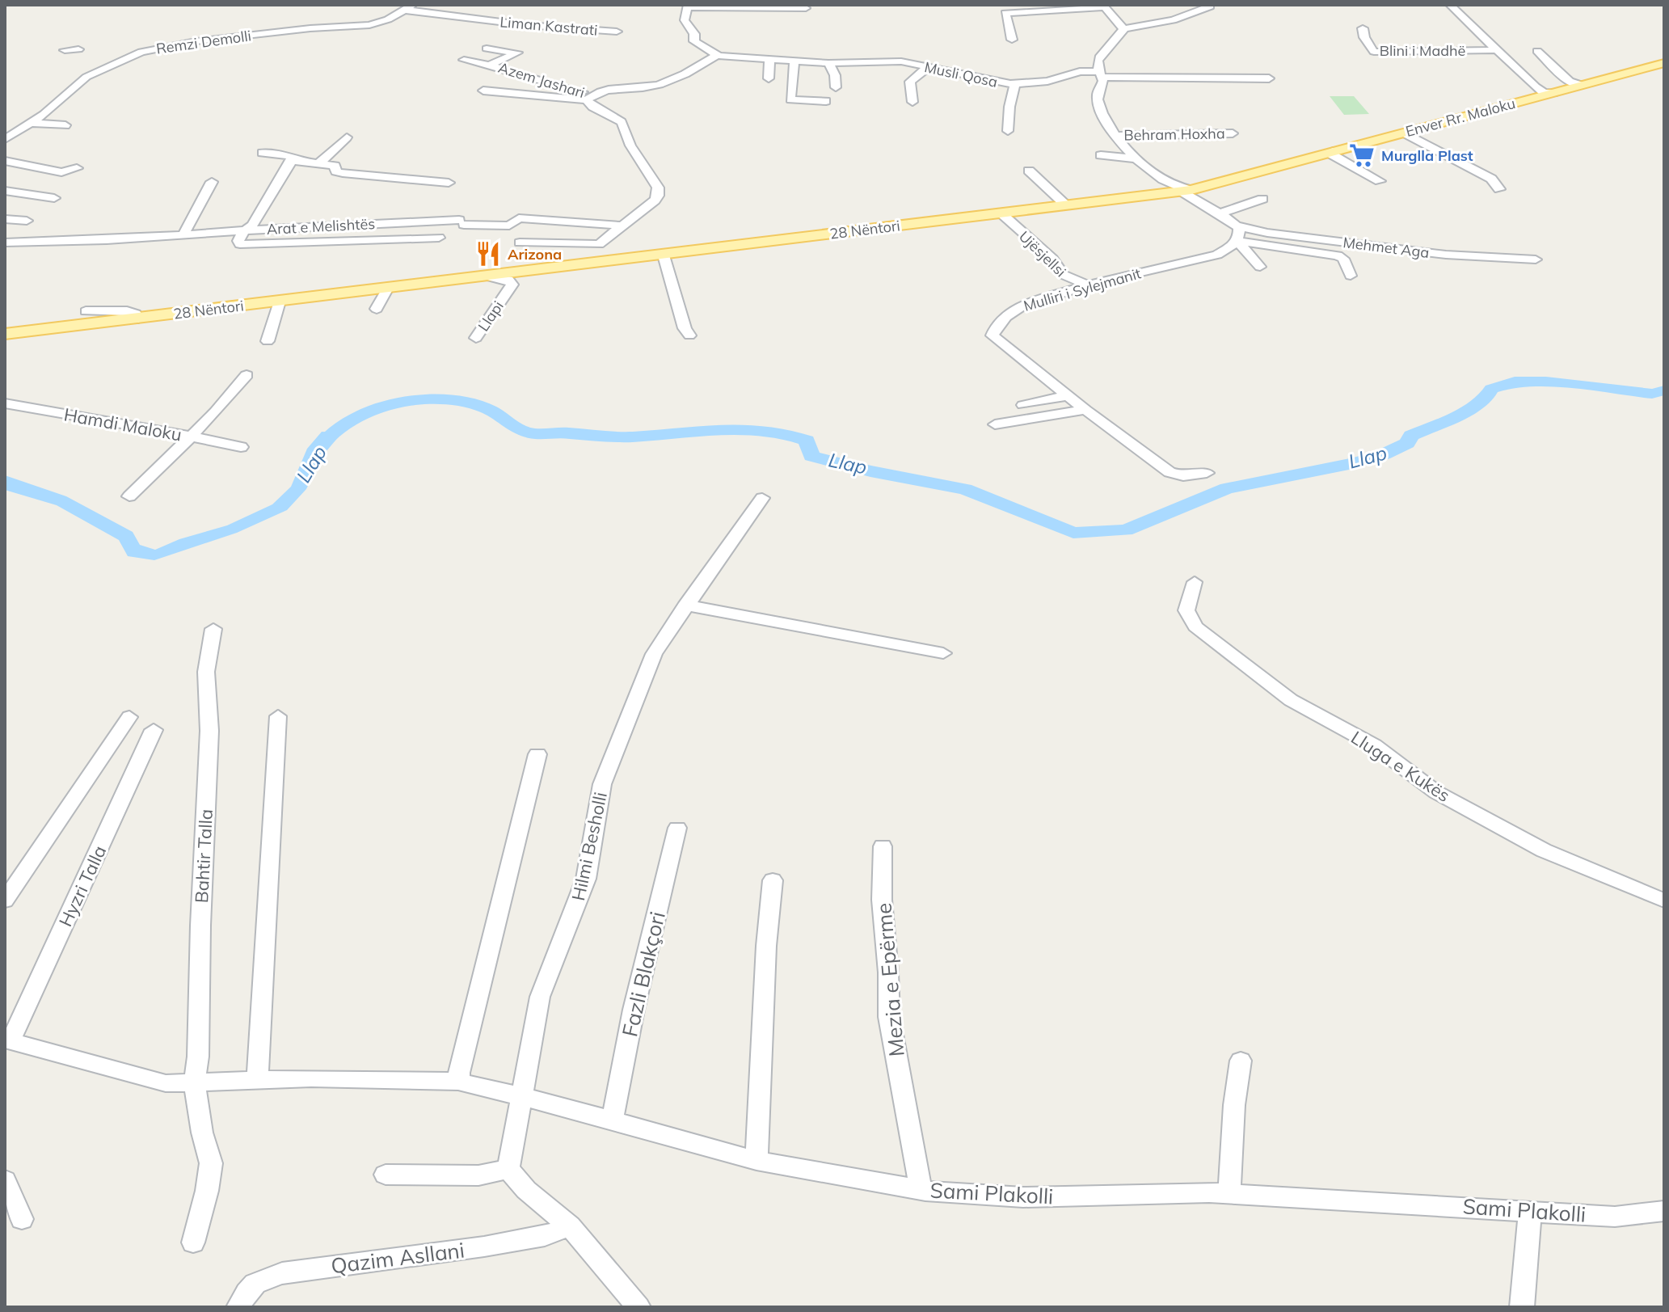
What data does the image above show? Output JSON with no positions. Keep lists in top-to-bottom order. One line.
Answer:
{"streets":{"main road":["Enver Rr. Maloku","28 Nëntori"],"street":["Liman Kastrati","Remzi Demolli","Blini i Madhë","Musli Qosa","Azem Jashari","Behram Hoxha","Arat e Melishtës","Mehmet Aga","Ujësjellsi","Mulliri i Sylejmanit","Llapi","Hamdi Maloku","Lluga e Kukës","Hilmi Besholli","Bahtir Talla","Hyzri Talla","Fazli Blakçori","Mezia e Epërme","Sami Plakolli","Qazim Asllani"]},"crossings":[["Liman Kastrati","Remzi Demolli"],["Musli Qosa","Azem Jashari"],["Musli Qosa","Behram Hoxha"],["Azem Jashari","Arat e Melishtës"],["Azem Jashari","28 Nëntori"],["Enver Rr. Maloku","Behram Hoxha"],["Enver Rr. Maloku","28 Nëntori"],["Behram Hoxha","28 Nëntori"],["28 Nëntori","Ujësjellsi"],["28 Nëntori","Llapi"],["Ujësjellsi","Mulliri i Sylejmanit"],["Hilmi Besholli","Hyzri Talla"],["Hilmi Besholli","Sami Plakolli"],["Bahtir Talla","Hyzri Talla"],["Hyzri Talla","Sami Plakolli"],["Fazli Blakçori","Sami Plakolli"],["Mezia e Epërme","Sami Plakolli"]],"water":["Llap"],"places":{"supermarket":["Murglla Plast"],"restaurant":["Arizona"]}}
